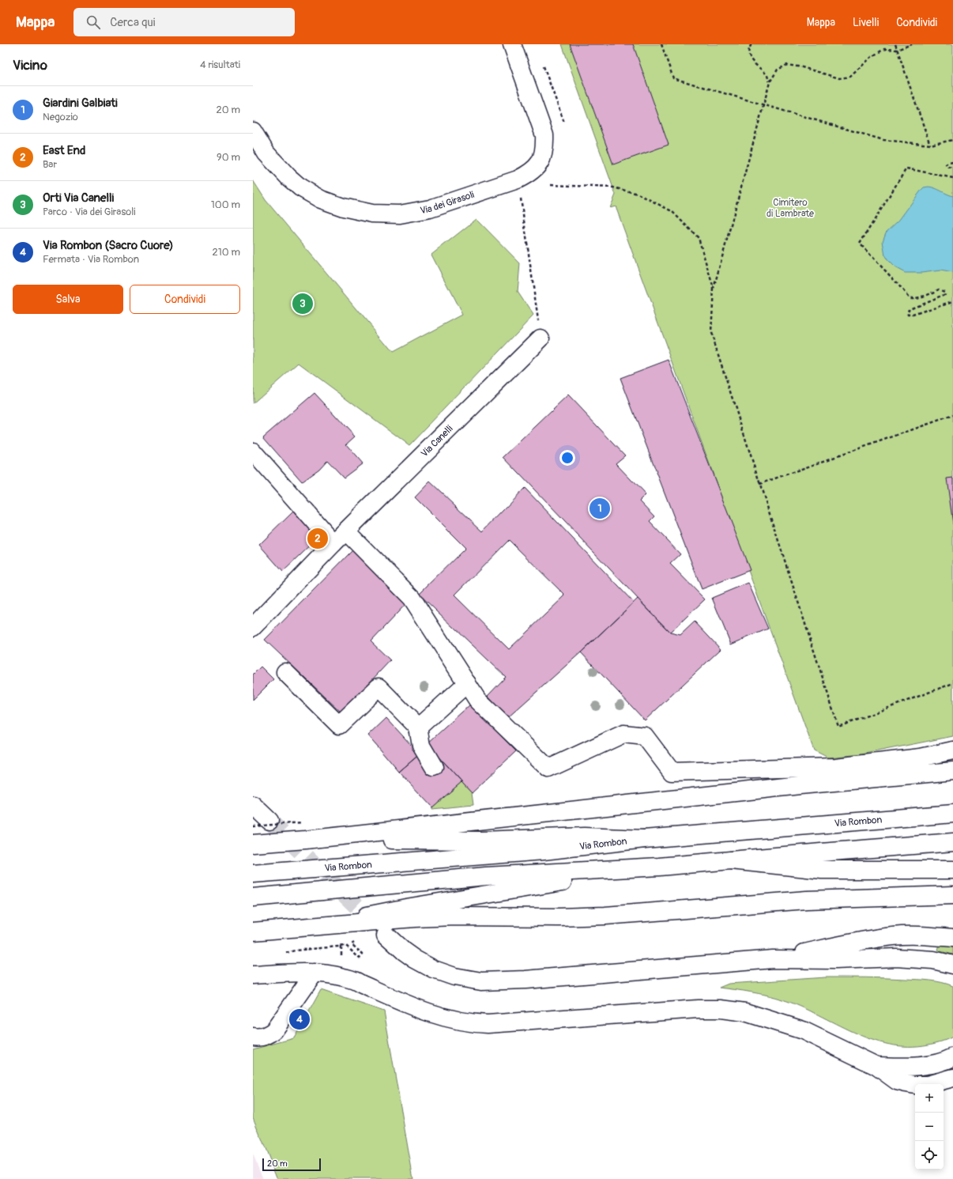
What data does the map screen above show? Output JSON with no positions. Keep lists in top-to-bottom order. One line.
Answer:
{"streets":{"main road":["Via dei Girasoli","Via Canelli","Via Rombon"]},"parks":["Cimitero di Lambrate"],"scale_bar":"20 m","page":{"header":"Mappa","search":"Cerca qui","nav":["Mappa","Livelli","Condividi"],"heading":["Vicino","4 risultati"],"list":[{"mark":"1","name":"Giardini Galbiati","note":"Negozio","value":"20 m"},{"mark":"2","name":"East End","note":"Bar","value":"90 m"},{"mark":"3","name":"Orti Via Canelli","note":"Parco · Via dei Girasoli","value":"100 m"},{"mark":"4","name":"Via Rombon (Sacro Cuore)","note":"Fermata · Via Rombon","value":"210 m"}],"buttons":["Salva","Condividi"],"pins":["3","1","2","4"],"map_buttons":["+","−"],"scale":"20 m"}}
